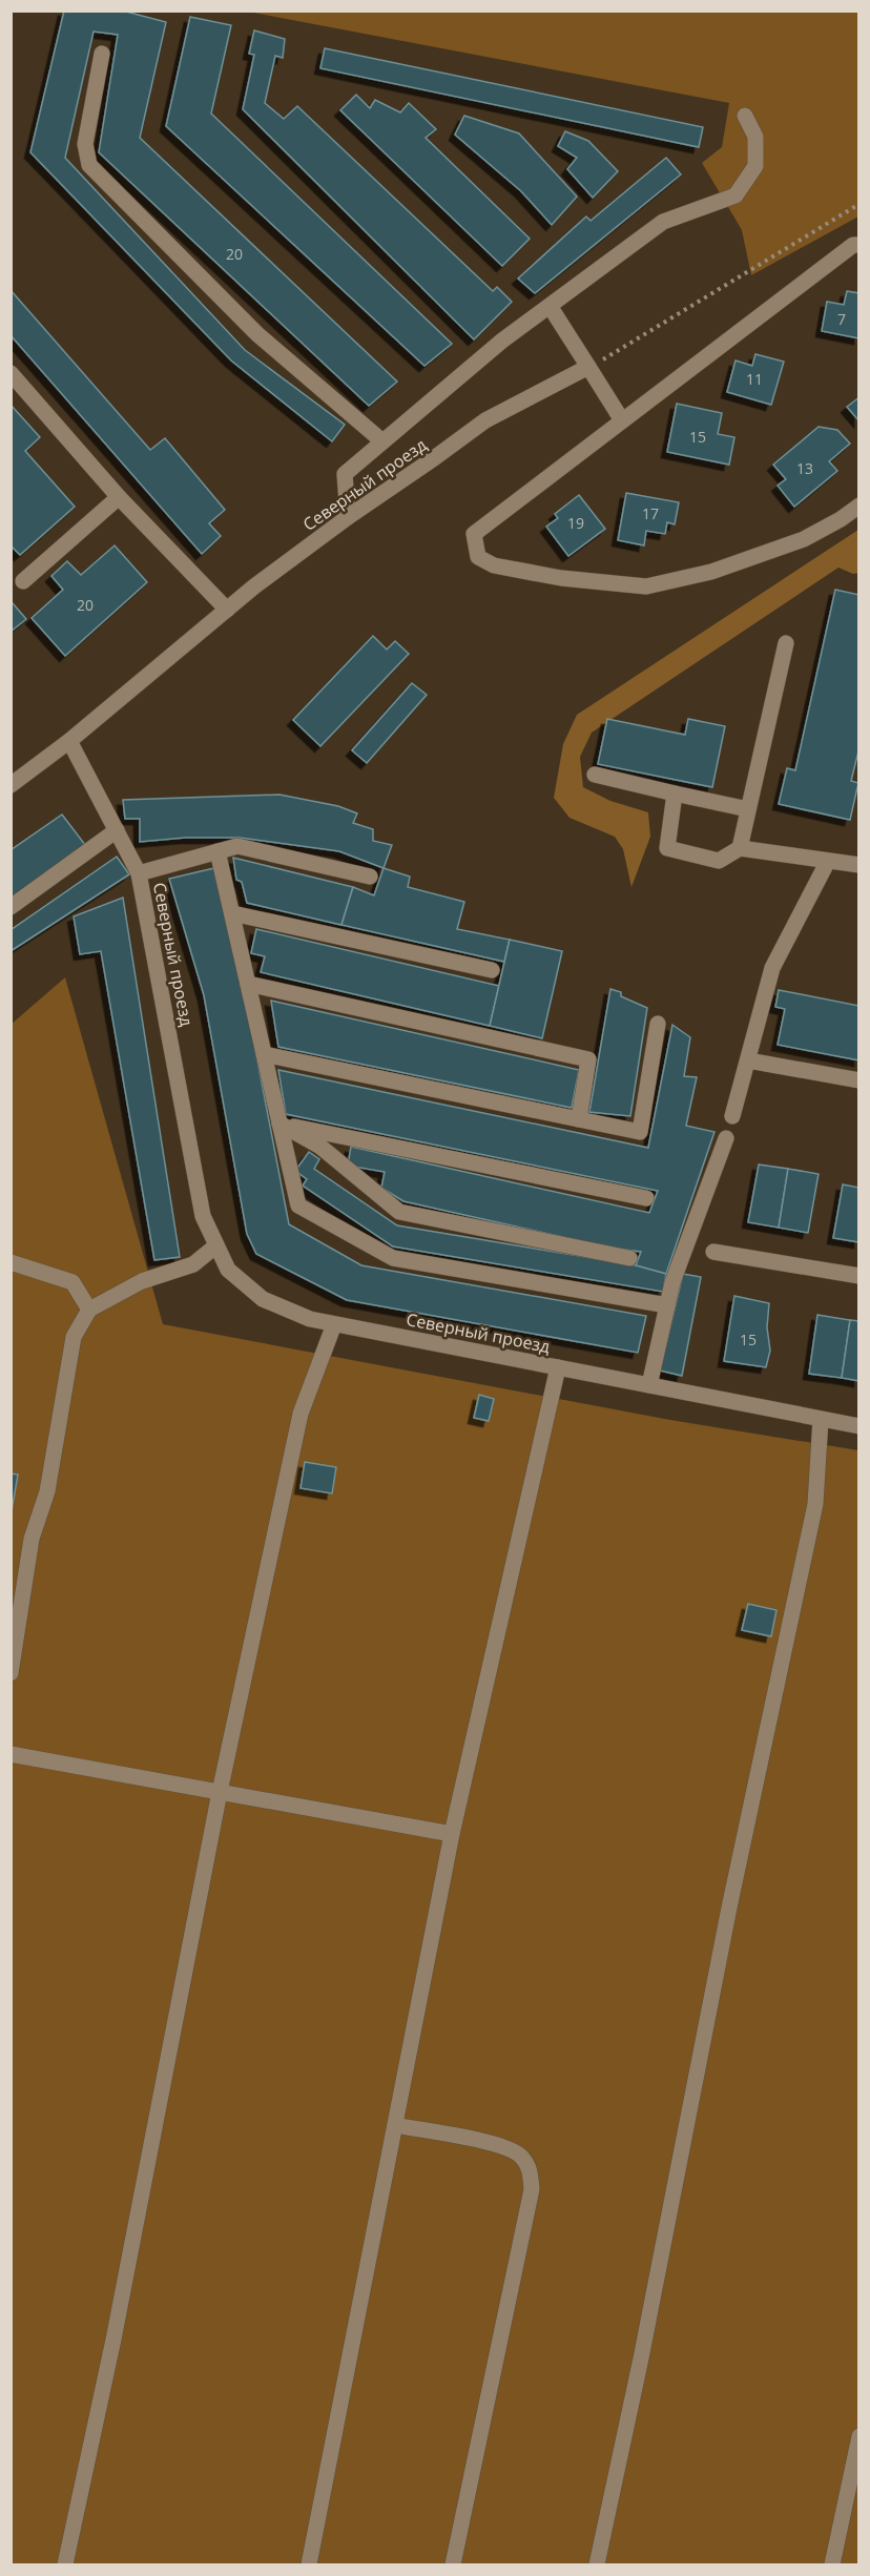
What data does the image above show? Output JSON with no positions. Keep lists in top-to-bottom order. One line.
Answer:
{"streets":{"street":["Северный проезд"]},"house_numbers":["20","7","11","15","13","17","19","20","15"]}
